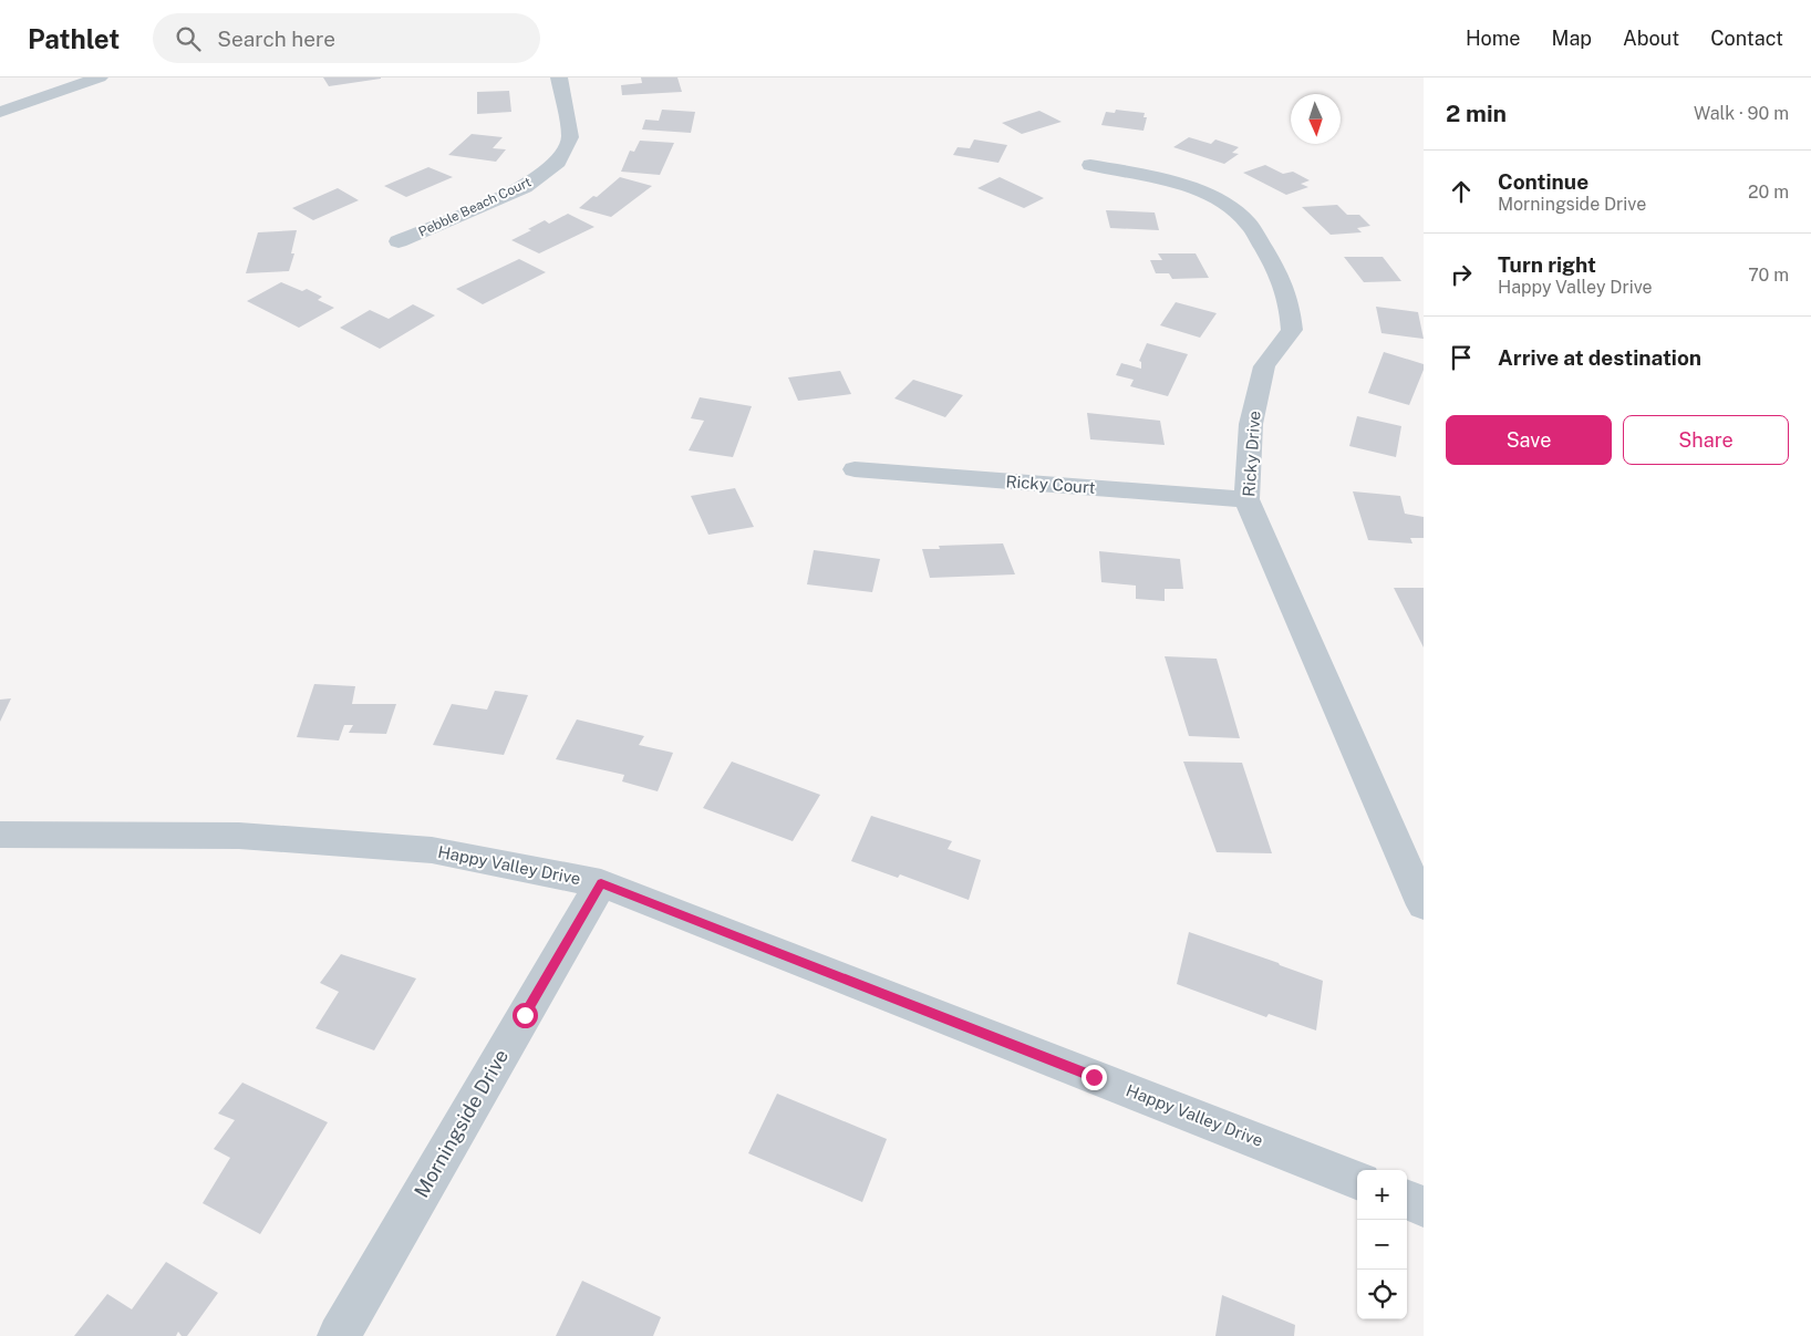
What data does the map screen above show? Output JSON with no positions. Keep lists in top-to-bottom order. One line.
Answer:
{"streets":{"street":["Pebble Beach Court","Ricky Drive","Ricky Court","Happy Valley Drive","Morningside Drive"]},"crossings":[["Ricky Drive","Ricky Court"],["Happy Valley Drive","Morningside Drive"]],"north":"bottom","page":{"header":"Pathlet","search":"Search here","nav":["Home","Map","About","Contact"],"heading":["2 min","Walk · 90 m"],"list":[["Continue","Morningside Drive","20 m"],["Turn right","Happy Valley Drive","70 m"],"Arrive at destination"],"buttons":["Save","Share"],"map_buttons":["+","−"]}}
